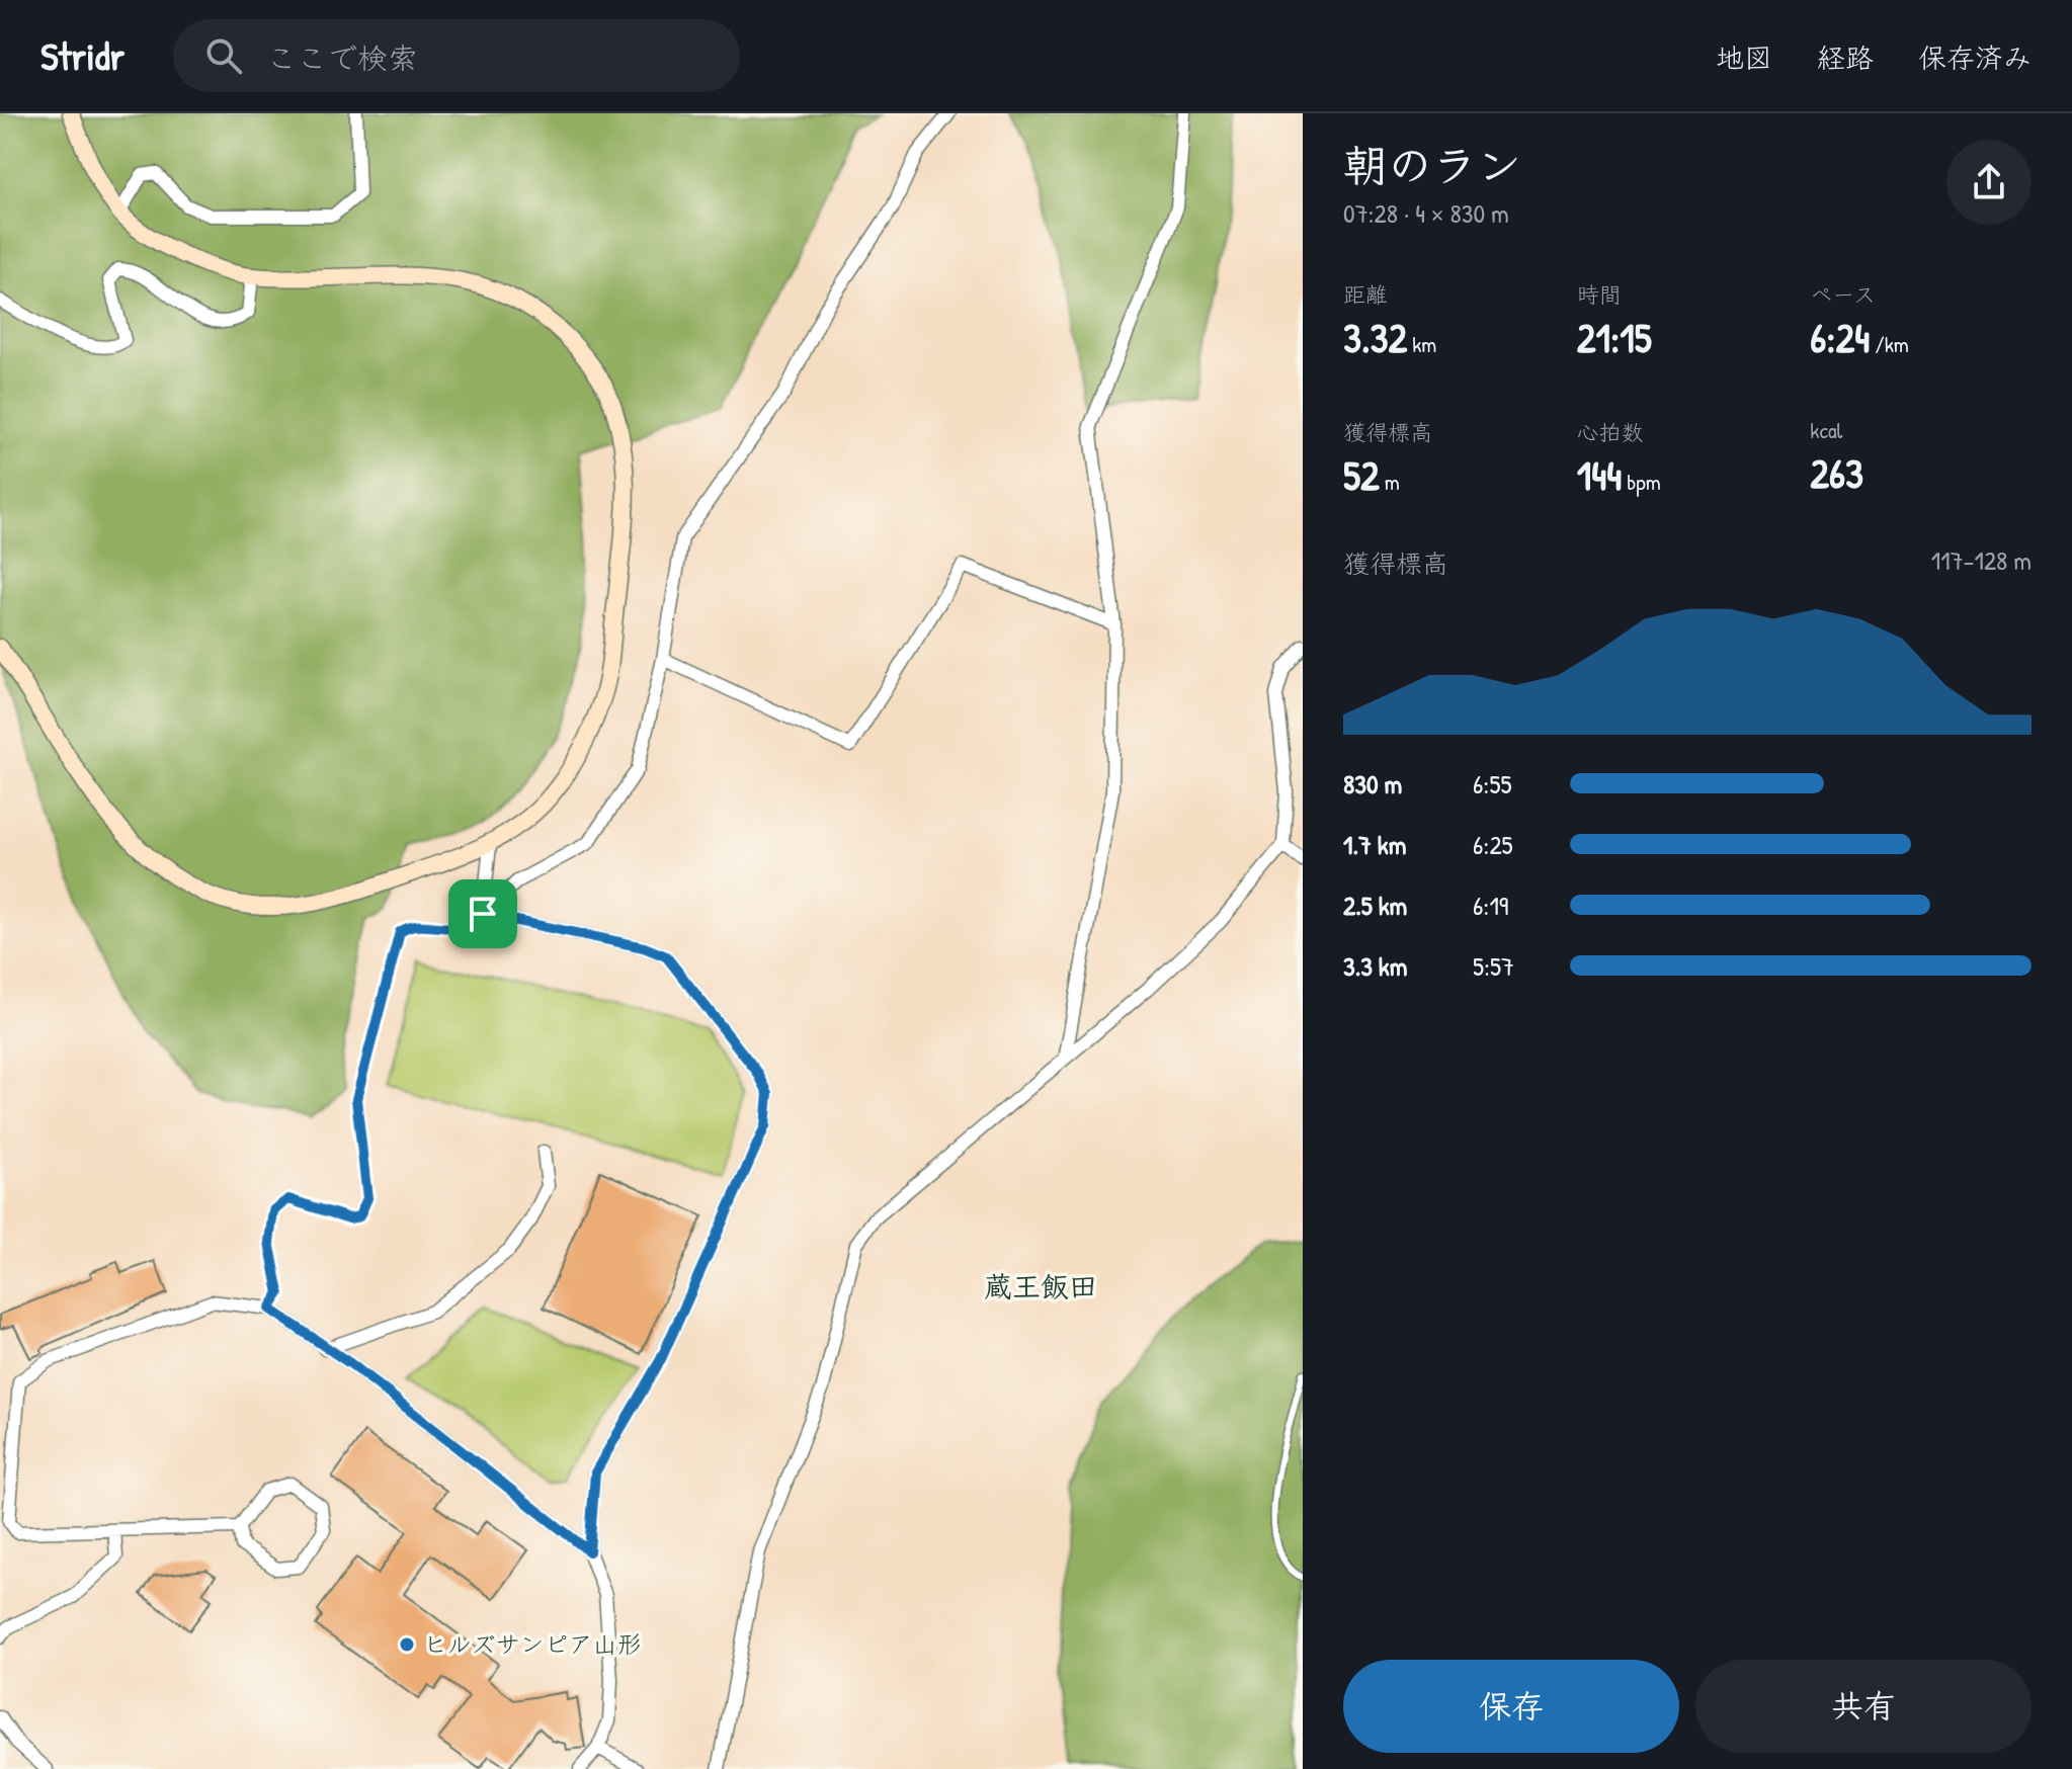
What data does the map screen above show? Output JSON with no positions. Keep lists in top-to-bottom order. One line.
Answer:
{"districts":["蔵王飯田"],"places":["ヒルズサンピア山形"],"page":{"header":"Stridr","search":"ここで検索","nav":["地図","経路","保存済み"],"heading":["朝のラン","07:28 · 4 × 830 m"],"stats":[["距離","3.32 km"],["時間","21:15"],["ペース","6:24 /km"],["獲得標高","52 m"],["心拍数","144 bpm"],["kcal","263"]],"chart":["獲得標高","117–128 m"],"list":[{"name":"830 m","note":"6:55"},{"name":"1.7 km","note":"6:25"},{"name":"2.5 km","note":"6:19"},{"name":"3.3 km","note":"5:57"}],"buttons":["保存","共有"]}}
